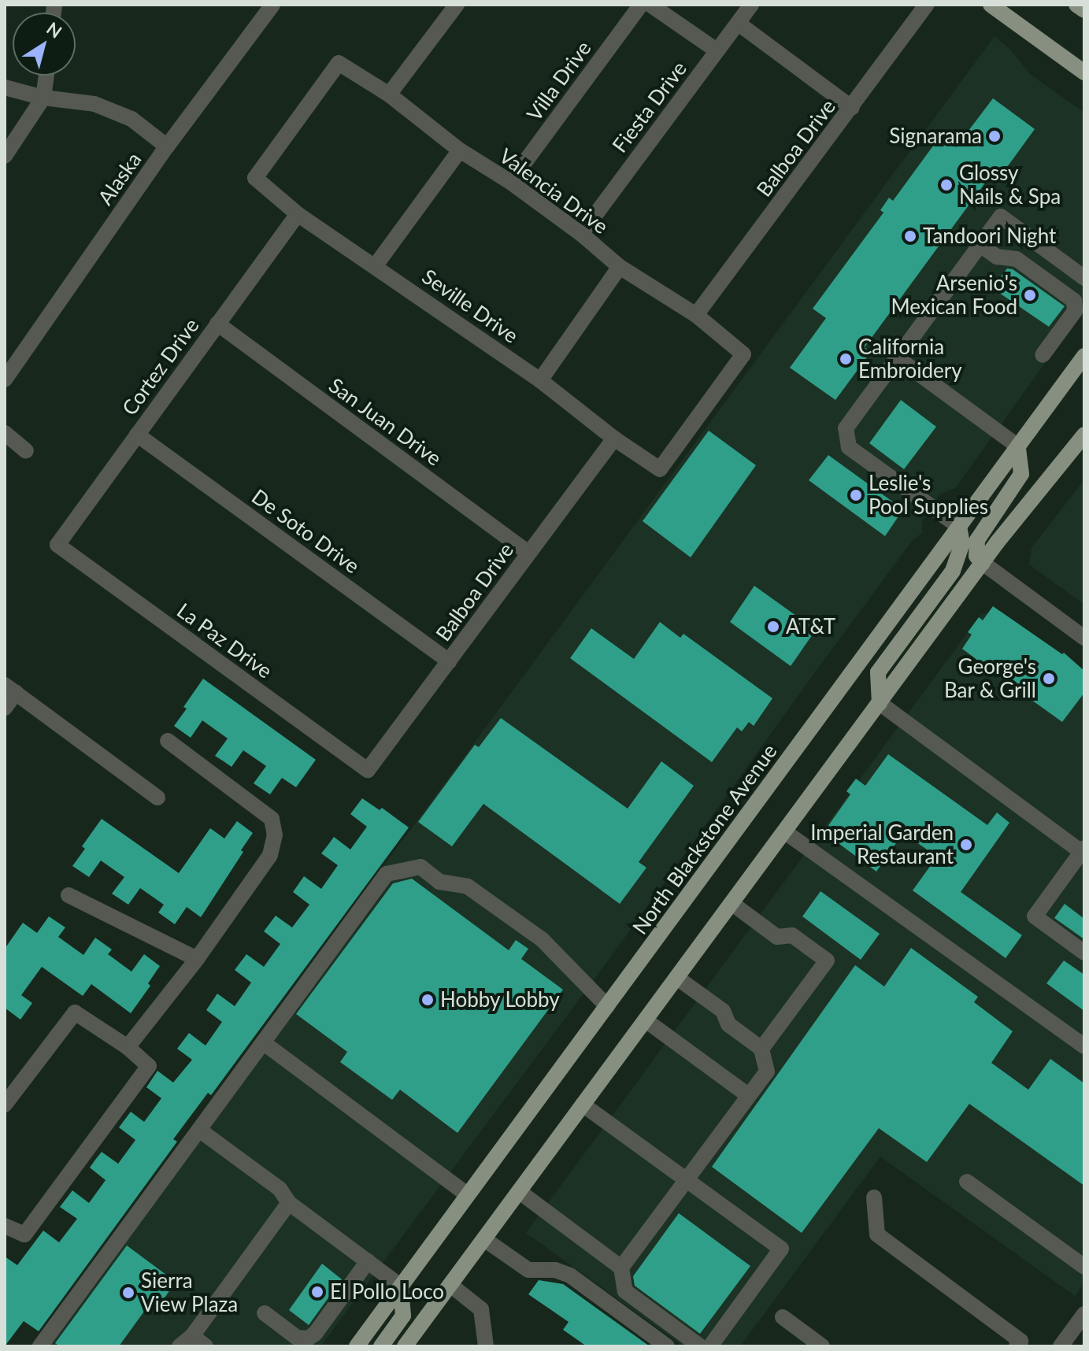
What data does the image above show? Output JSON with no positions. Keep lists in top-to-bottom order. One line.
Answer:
{"streets":{"main road":["North Blackstone Avenue"],"street":["Villa Drive","Fiesta Drive","Balboa Drive","Alaska","Valencia Drive","Seville Drive","Cortez Drive","San Juan Drive","De Soto Drive","La Paz Drive"]},"crossings":[["Villa Drive","Valencia Drive"],["Fiesta Drive","Valencia Drive"],["Balboa Drive","Valencia Drive"],["Balboa Drive","Seville Drive"],["Balboa Drive","San Juan Drive"],["Balboa Drive","De Soto Drive"],["Balboa Drive","La Paz Drive"],["Valencia Drive","Seville Drive"],["Seville Drive","Cortez Drive"],["Cortez Drive","San Juan Drive"],["Cortez Drive","De Soto Drive"],["Cortez Drive","La Paz Drive"]],"places":["Signarama","Glossy Nails & Spa","Tandoori Night","Arsenio's Mexican Food","California Embroidery","Leslie's Pool Supplies","AT&T","George's Bar & Grill","Imperial Garden Restaurant","Hobby Lobby","El Pollo Loco","Sierra View Plaza"],"north":"top right"}
